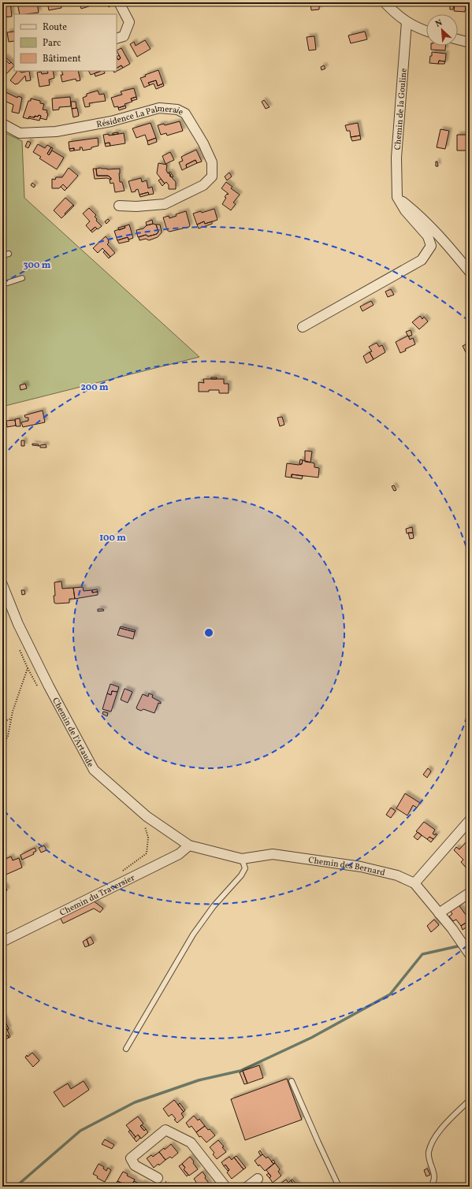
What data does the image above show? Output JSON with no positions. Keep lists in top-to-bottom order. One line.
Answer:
{"streets":{"street":["Chemin de la Gouline","Résidence La Palmeraie","Chemin de l'Artaude","Chemin des Bernard","Chemin du Traversier"]},"crossings":[["Chemin de l'Artaude","Chemin des Bernard"],["Chemin de l'Artaude","Chemin du Traversier"],["Chemin des Bernard","Chemin du Traversier"]],"legend":["Route","Parc","Bâtiment"],"north":"top left","rings":["300 m","200 m","100 m"]}
